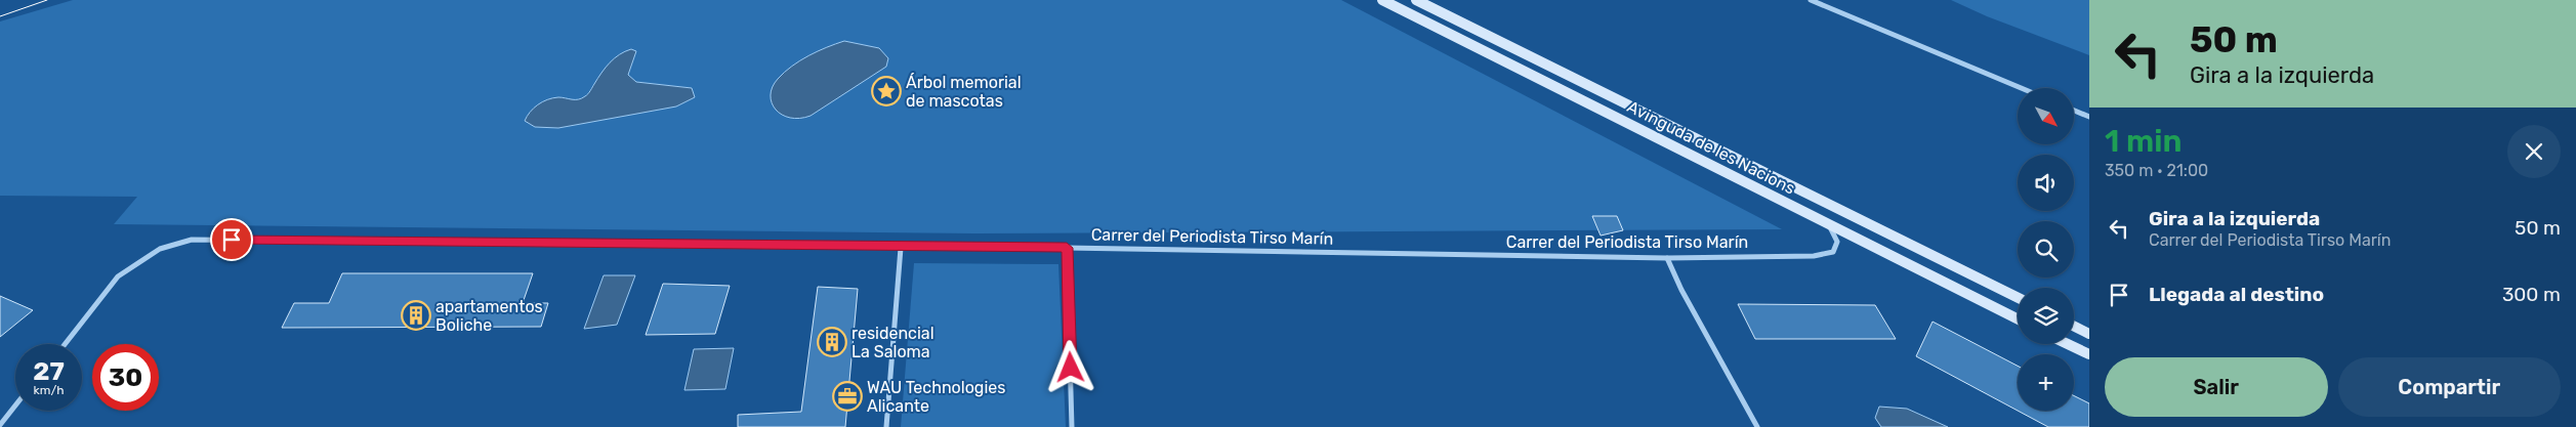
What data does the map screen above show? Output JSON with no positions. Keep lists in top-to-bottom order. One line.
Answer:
{"streets":{"street":["Avinguda de les Nacions","Carrer del Periodista Tirso Marín"]},"crossings":[["Avinguda de les Nacions","Carrer del Periodista Tirso Marín"]],"places":{"place":["Árbol memorial de mascotas"],"building":["apartamentos Boliche","residencial La Saloma"],"office":["WAU Technologies Alicante"]},"north":"bottom right","page":{"turn":["50 m","Gira a la izquierda"],"map_buttons":"+","heading":["1 min","350 m · 21:00"],"list":[{"name":"Gira a la izquierda","note":"Carrer del Periodista Tirso Marín","value":"50 m"},{"name":"Llegada al destino","value":"300 m"}],"speed":"27 km/h","limit":"30","buttons":["Salir","Compartir"]}}
